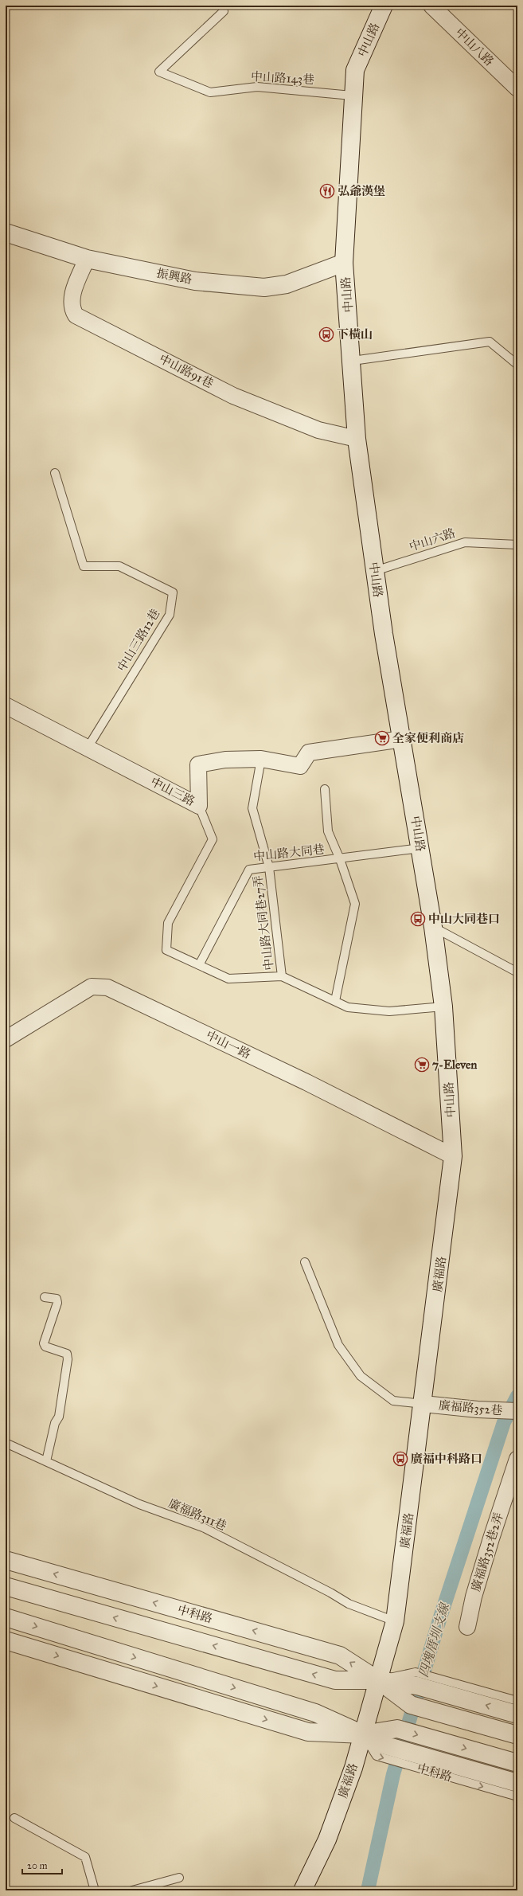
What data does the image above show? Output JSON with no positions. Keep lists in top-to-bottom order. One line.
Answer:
{"streets":{"street":["中山路","中山八路","振興路","中山路91巷","中山三路","中山一路","廣福路","廣福路352巷","廣福路352巷2弄","中科路"],"lane":["中山路143巷","中山六路","中山三路12巷","中山路大同巷","中山路大同巷27弄","廣福路311巷"]},"crossings":[["中山路","中山路143巷"],["中山路","振興路"],["中山路","中山路91巷"],["中山路","中山六路"],["中山路","中山三路"],["中山路","中山路大同巷"],["中山路","中山一路"],["中山路","廣福路"],["振興路","中山路91巷"],["中山三路12巷","中山三路"],["中山三路","中山路大同巷27弄"],["中山路大同巷","中山路大同巷27弄"],["中山一路","廣福路"],["廣福路","廣福路352巷"],["廣福路","廣福路311巷"],["廣福路","中科路"]],"water":["四塊厝圳支線"],"places":{"restaurant":["弘爺漢堡"],"bus stop":["下橫山","中山大同巷口","廣福中科路口"],"supermarket":["全家便利商店","7-Eleven"]},"scale_bar":"20 m"}
